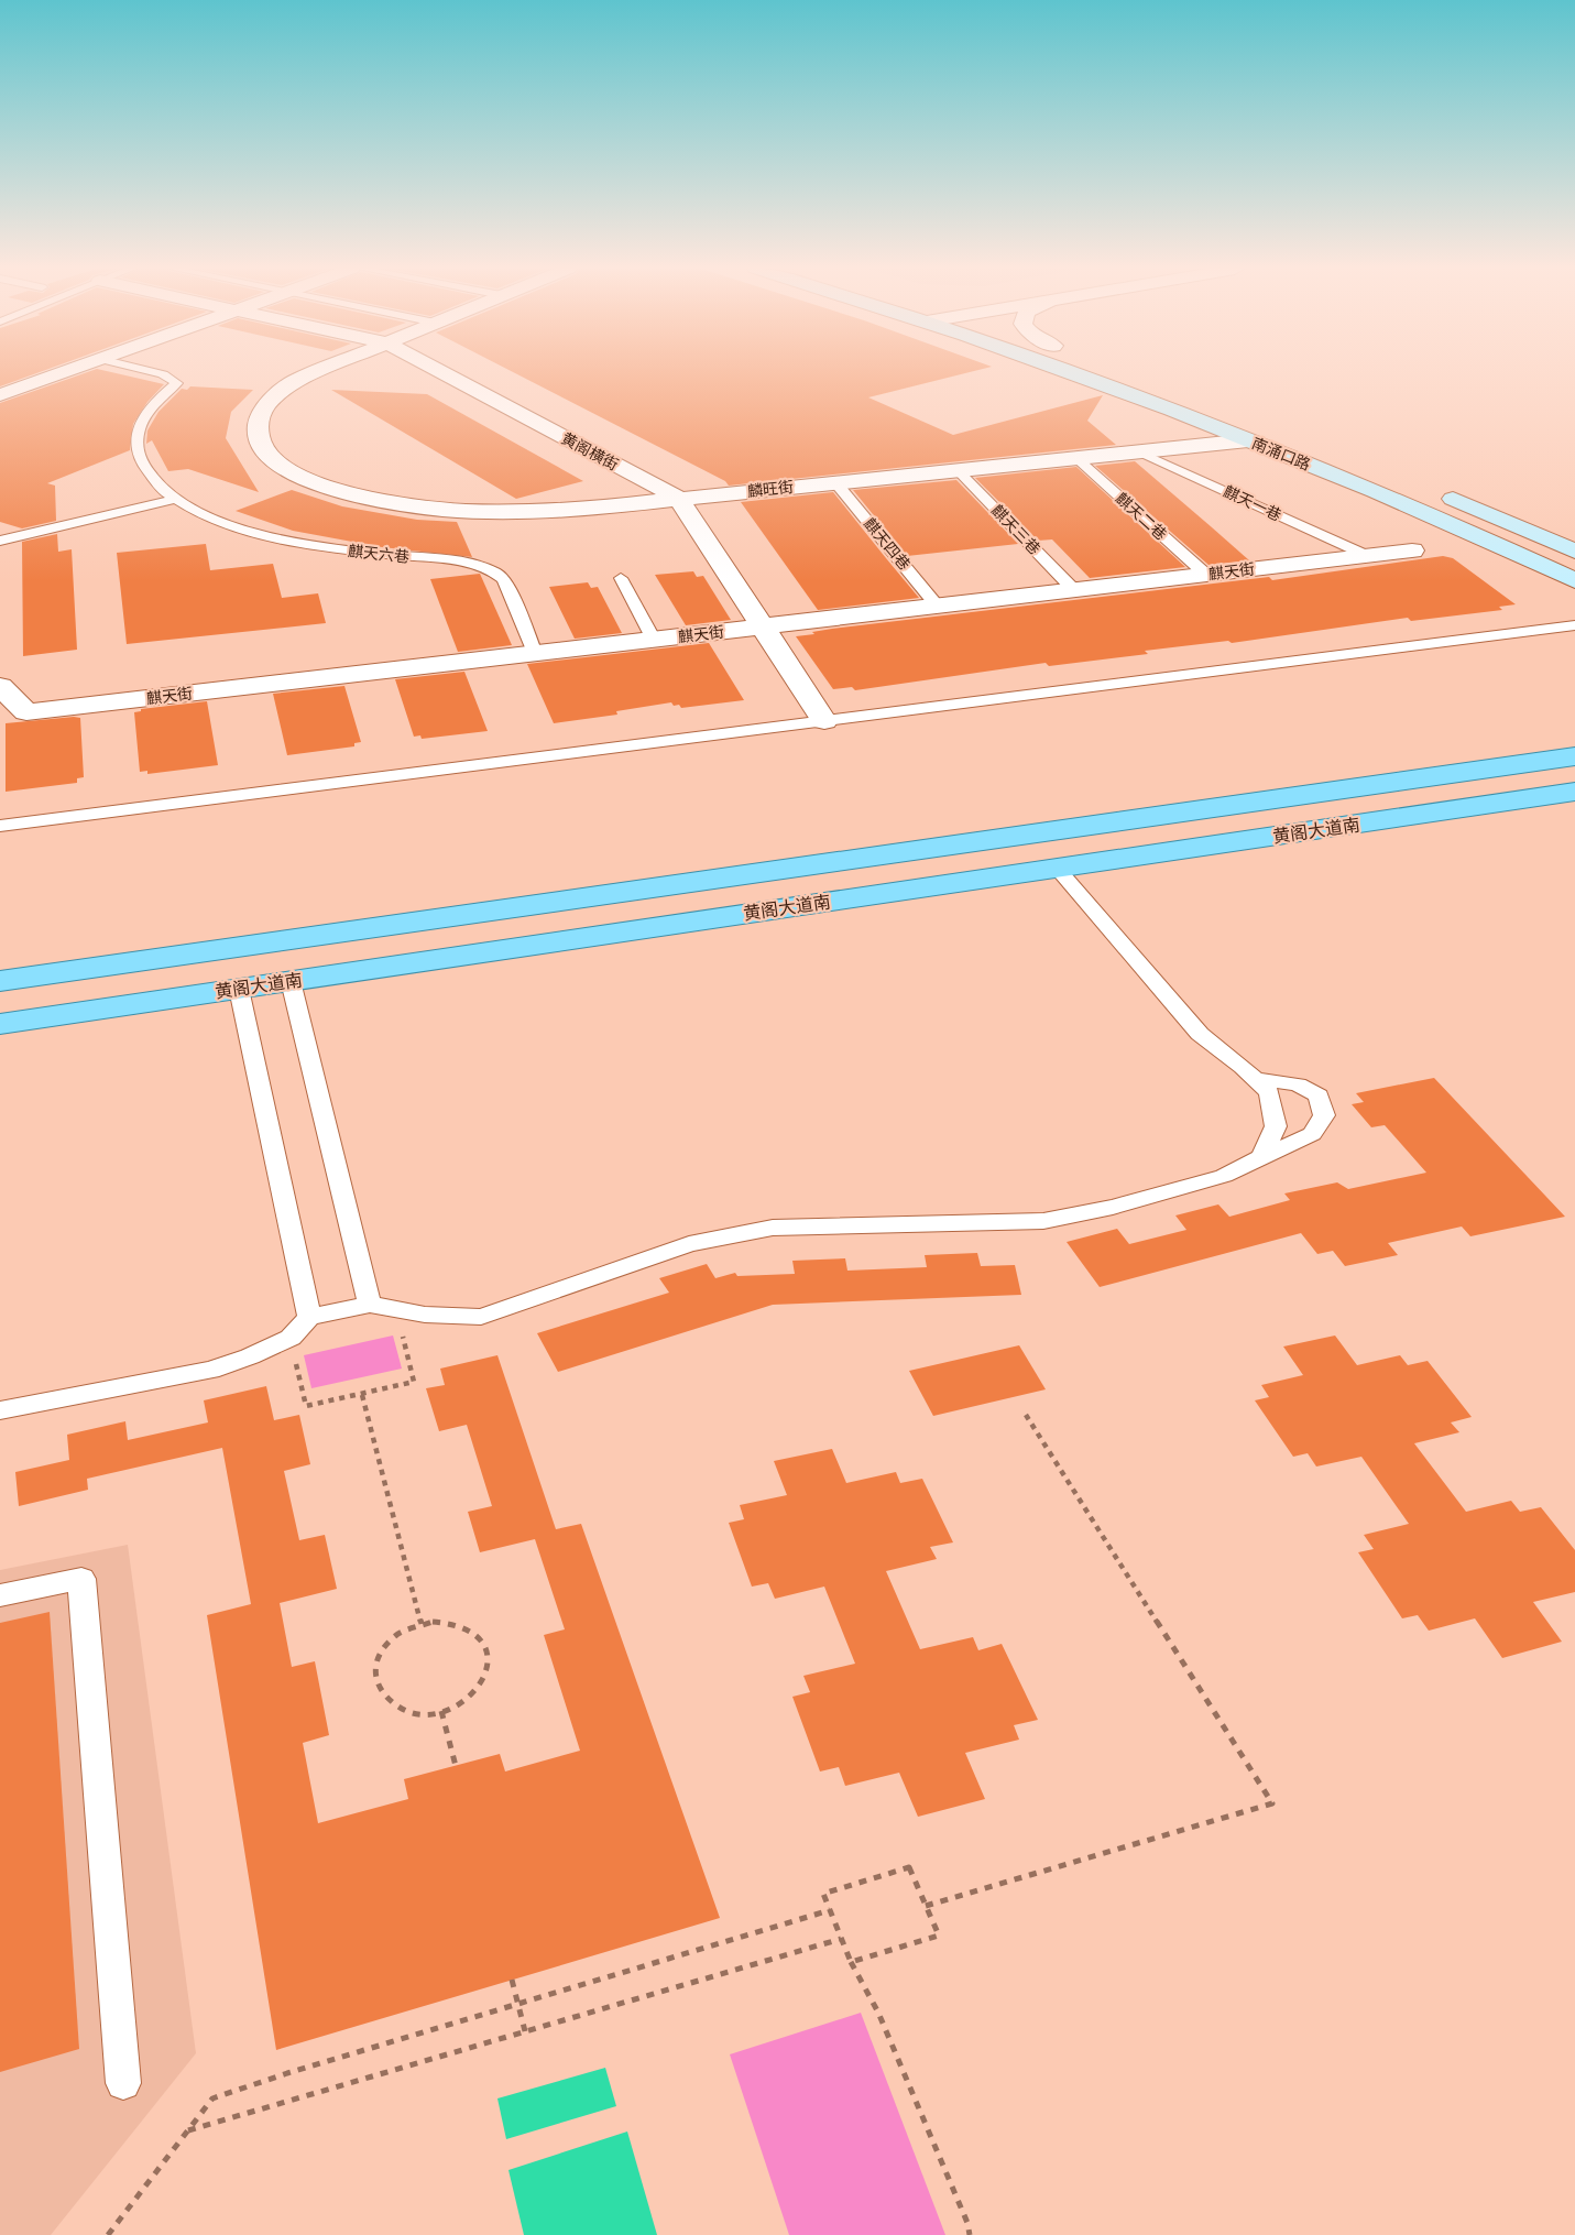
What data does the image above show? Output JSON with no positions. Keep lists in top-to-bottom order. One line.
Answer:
{"streets":{"main road":["南涌口路","黄阁大道南"],"street":["黄阁横街","麟旺街","麒天街"],"lane":["麒天一巷","麒天二巷","麒天三巷","麒天四巷","麒天六巷"]},"crossings":[["黄阁横街","麟旺街"],["黄阁横街","麒天街"],["南涌口路","麟旺街"],["麟旺街","麒天一巷"],["麟旺街","麒天二巷"],["麟旺街","麒天三巷"],["麟旺街","麒天四巷"],["麒天一巷","麒天街"],["麒天二巷","麒天街"],["麒天三巷","麒天街"],["麒天四巷","麒天街"],["麒天六巷","麒天街"]]}
